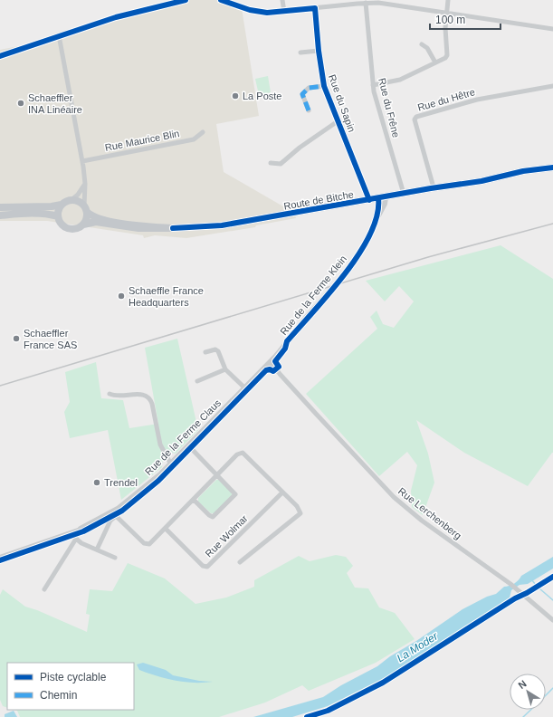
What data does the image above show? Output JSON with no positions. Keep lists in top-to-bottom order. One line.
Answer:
{"streets":{"main road":["Route de Bitche"],"street":["Rue du Hêtre","Rue du Sapin","Rue du Frêne","Rue Maurice Blin","Rue de la Ferme Klein","Rue de la Ferme Claus","Rue Lerchenberg","Rue Wolmar"]},"crossings":[["Rue du Hêtre","Route de Bitche"],["Rue du Sapin","Route de Bitche"],["Rue du Frêne","Route de Bitche"],["Route de Bitche","Rue de la Ferme Klein"],["Rue de la Ferme Klein","Rue de la Ferme Claus"],["Rue de la Ferme Klein","Rue Lerchenberg"],["Rue de la Ferme Claus","Rue Lerchenberg"]],"water":["La Moder"],"places":["La Poste","Schaeffler INA Linéaire","Schaeffle France Headquarters","Schaeffler France SAS","Trendel"],"legend":["Piste cyclable","Chemin"],"scale_bar":"100 m","north":"top left"}
